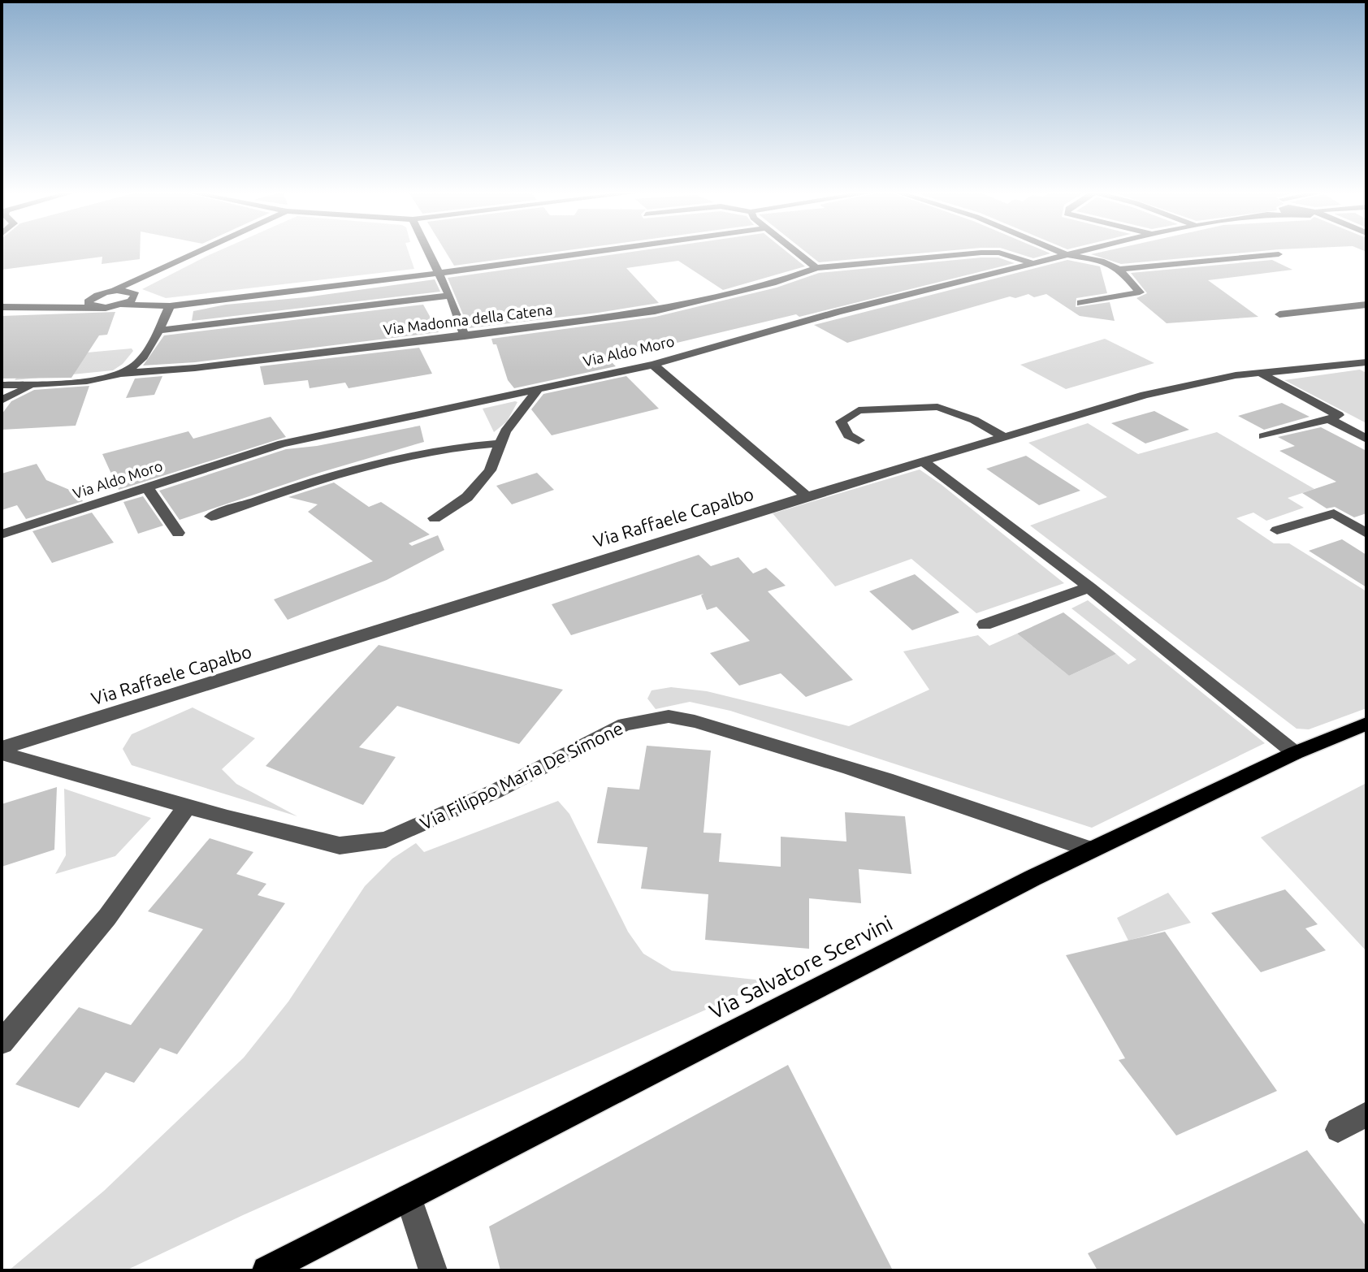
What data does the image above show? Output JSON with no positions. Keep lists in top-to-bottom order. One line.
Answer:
{"streets":{"main road":["Via Salvatore Scervini"],"street":["Via Madonna della Catena","Via Aldo Moro","Via Raffaele Capalbo","Via Filippo Maria De Simone"]},"crossings":[["Via Madonna della Catena","Via Aldo Moro"],["Via Raffaele Capalbo","Via Filippo Maria De Simone"],["Via Filippo Maria De Simone","Via Salvatore Scervini"]]}
